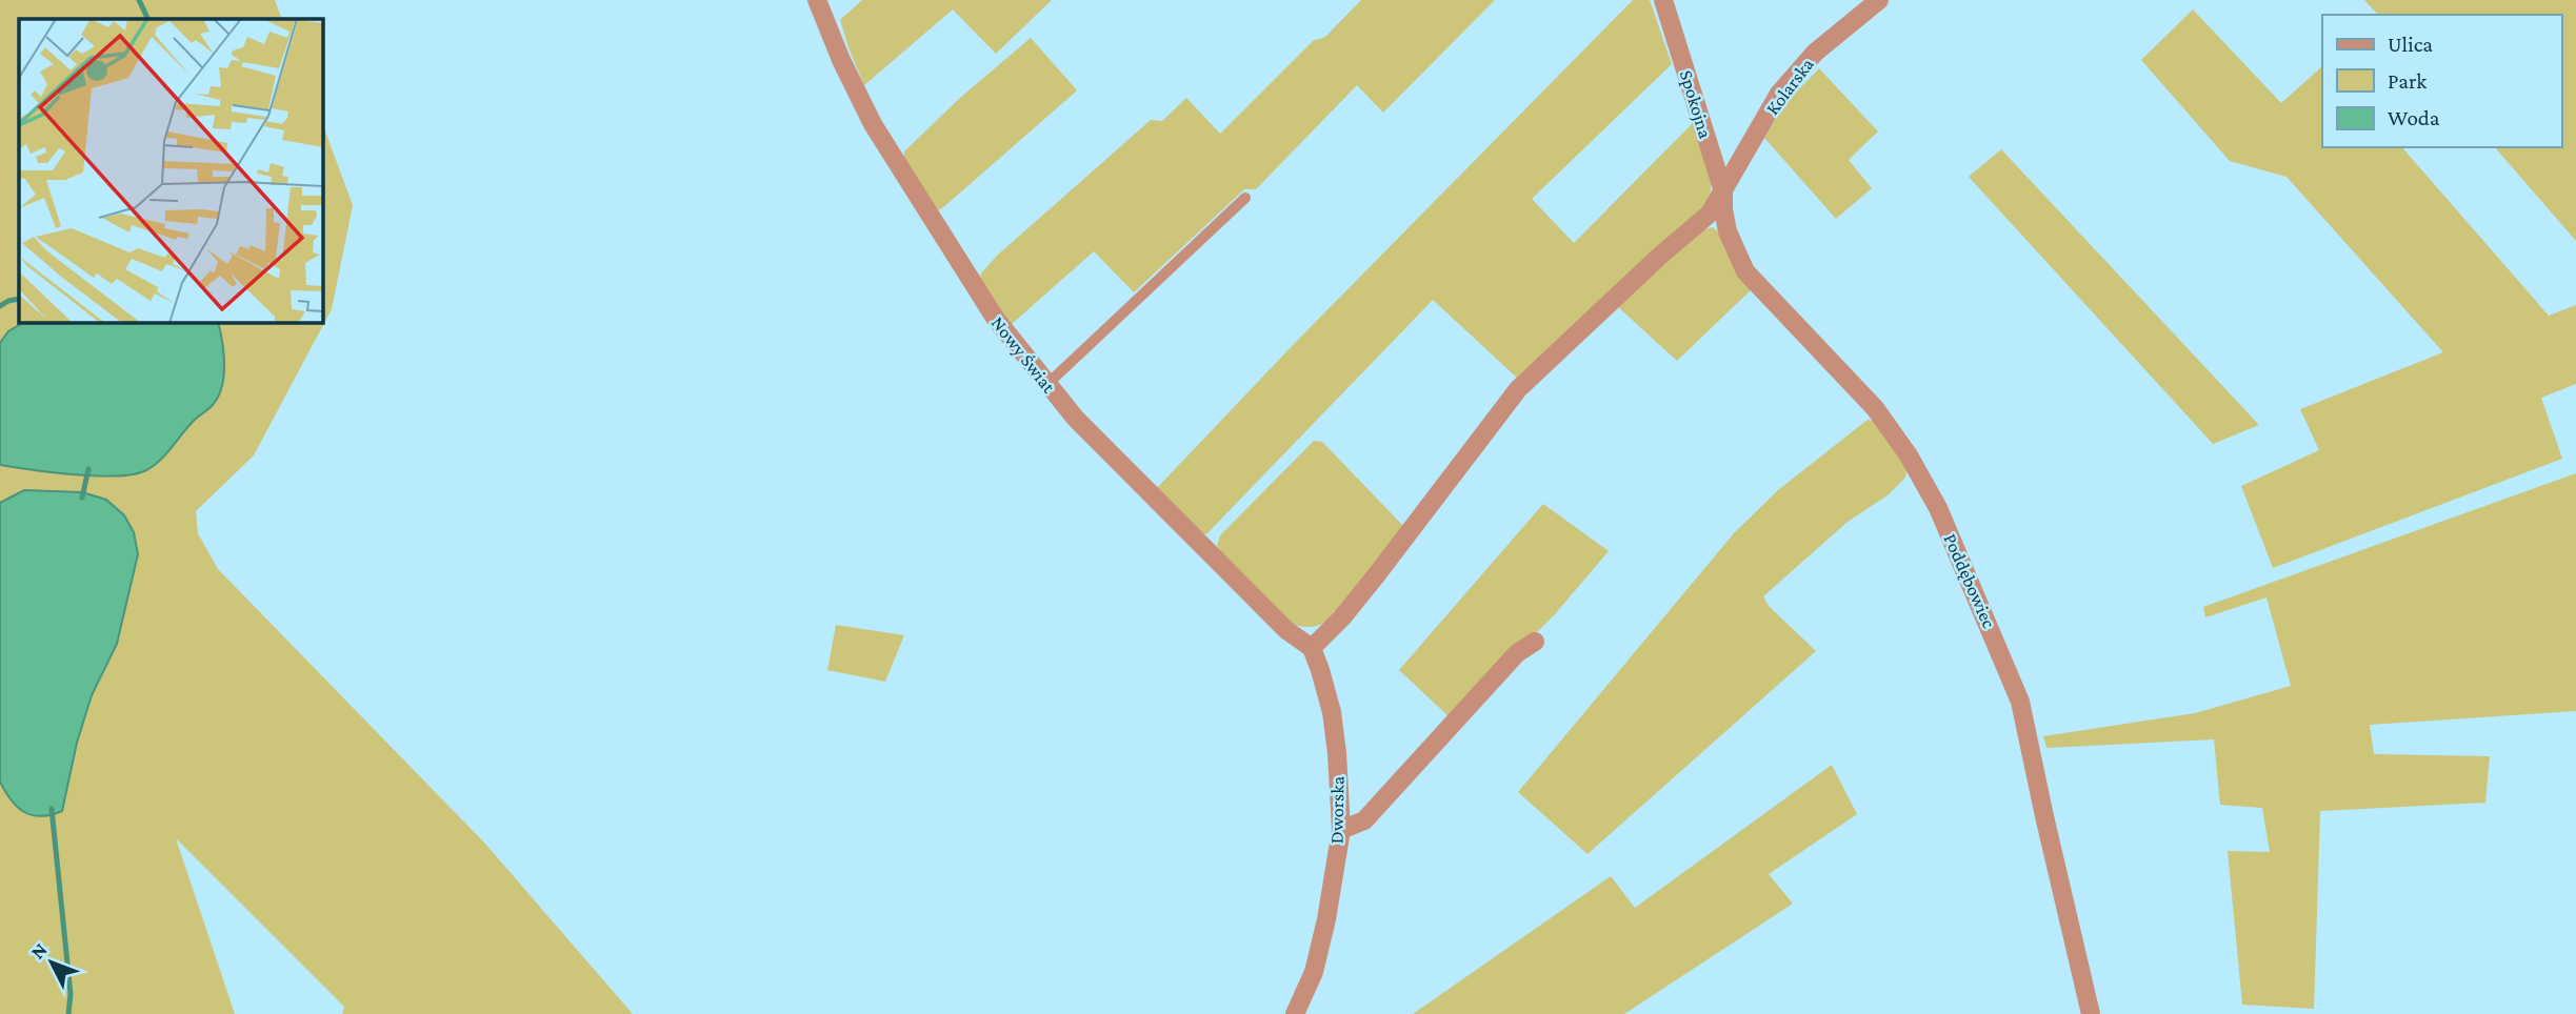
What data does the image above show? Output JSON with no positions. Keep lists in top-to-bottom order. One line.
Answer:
{"streets":{"street":["Kolarska","Spokojna","Nowy Świat","Poddębowiec","Dworska"]},"crossings":[["Kolarska","Spokojna"],["Kolarska","Nowy Świat"],["Kolarska","Poddębowiec"],["Kolarska","Dworska"],["Spokojna","Poddębowiec"],["Nowy Świat","Dworska"]],"legend":["Ulica","Park","Woda"],"north":"top left"}
